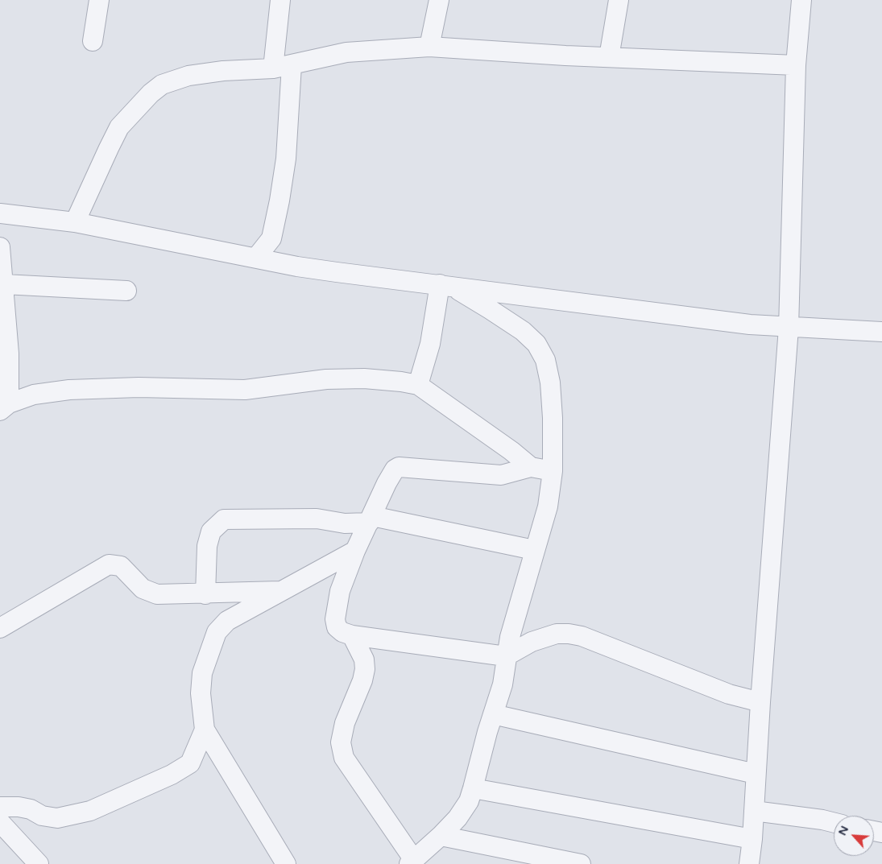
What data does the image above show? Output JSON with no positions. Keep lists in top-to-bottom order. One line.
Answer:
{"north":"top left"}
